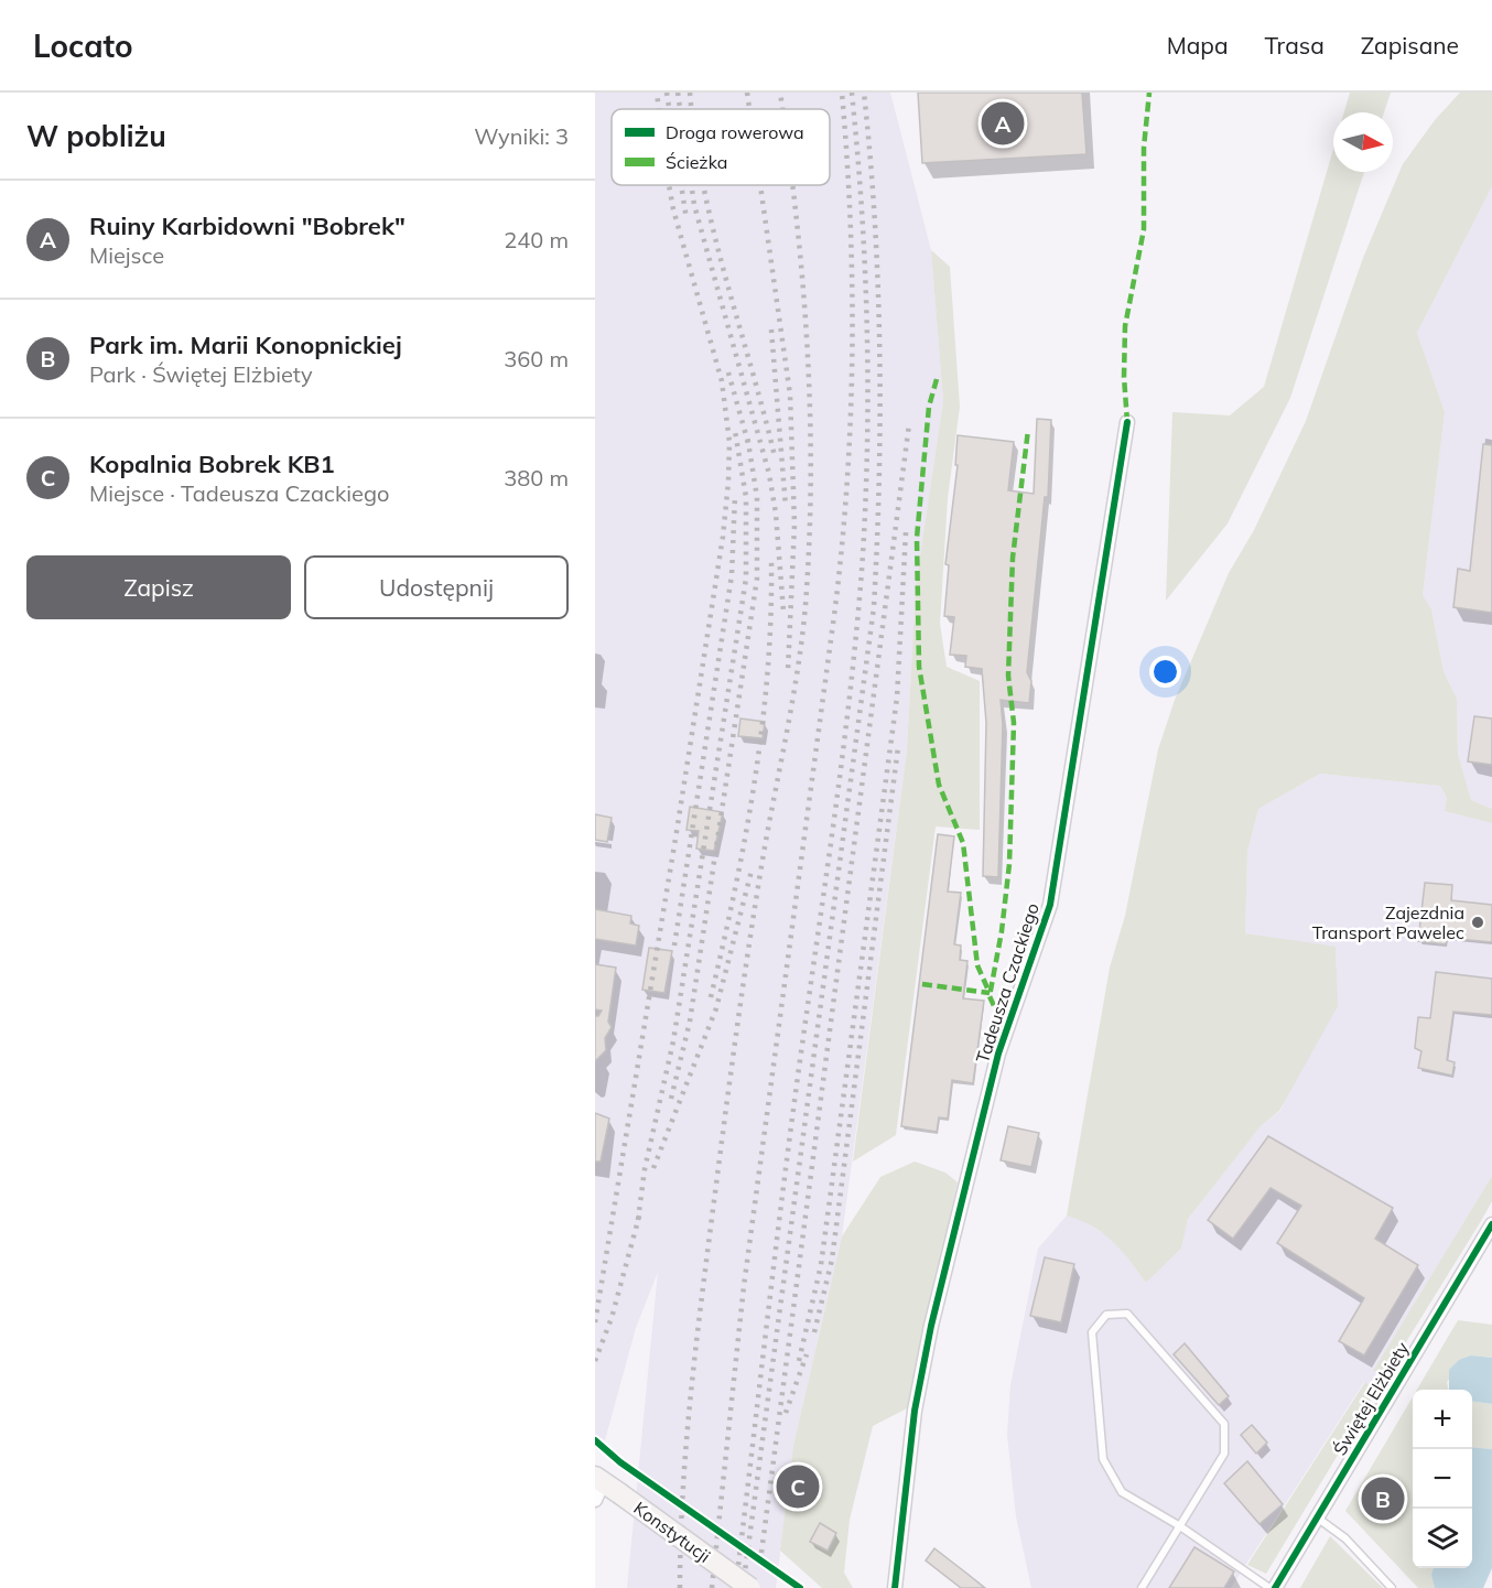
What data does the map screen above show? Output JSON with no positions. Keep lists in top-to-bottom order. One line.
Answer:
{"streets":{"street":["Tadeusza Czackiego","Świętej Elżbiety","Konstytucji"]},"places":["Zajezdnia Transport Pawelec"],"legend":["Droga rowerowa","Ścieżka"],"north":"right","page":{"header":"Locato","nav":["Mapa","Trasa","Zapisane"],"heading":["W pobliżu","Wyniki: 3"],"pins":["A","C","B"],"list":[{"mark":"A","name":"Ruiny Karbidowni \"Bobrek\"","note":"Miejsce","value":"240 m"},{"mark":"B","name":"Park im. Marii Konopnickiej","note":"Park · Świętej Elżbiety","value":"360 m"},{"mark":"C","name":"Kopalnia Bobrek KB1","note":"Miejsce · Tadeusza Czackiego","value":"380 m"}],"buttons":["Zapisz","Udostępnij"],"map_buttons":["+","−"]}}
